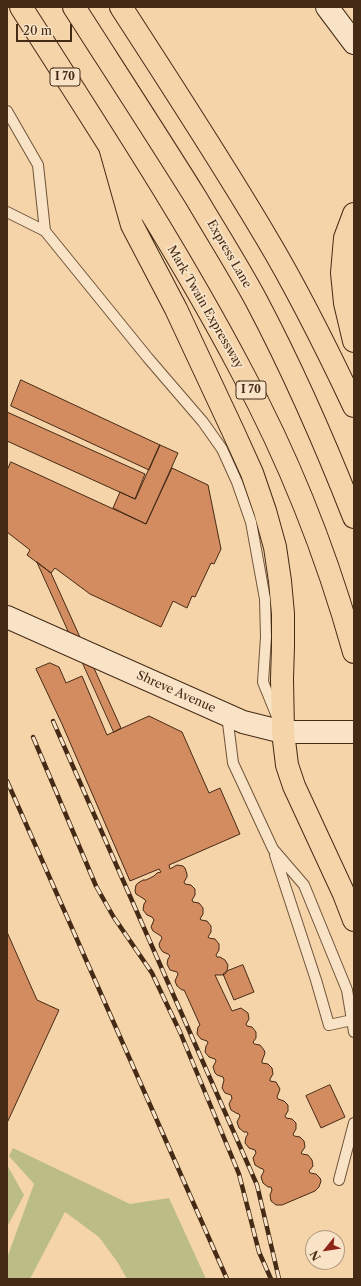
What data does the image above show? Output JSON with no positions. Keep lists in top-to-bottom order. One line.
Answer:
{"streets":{"highway":["I 70","Express Lane","Mark Twain Expressway"],"street":["Shreve Avenue"]},"scale_bar":"20 m","north":"bottom left"}
